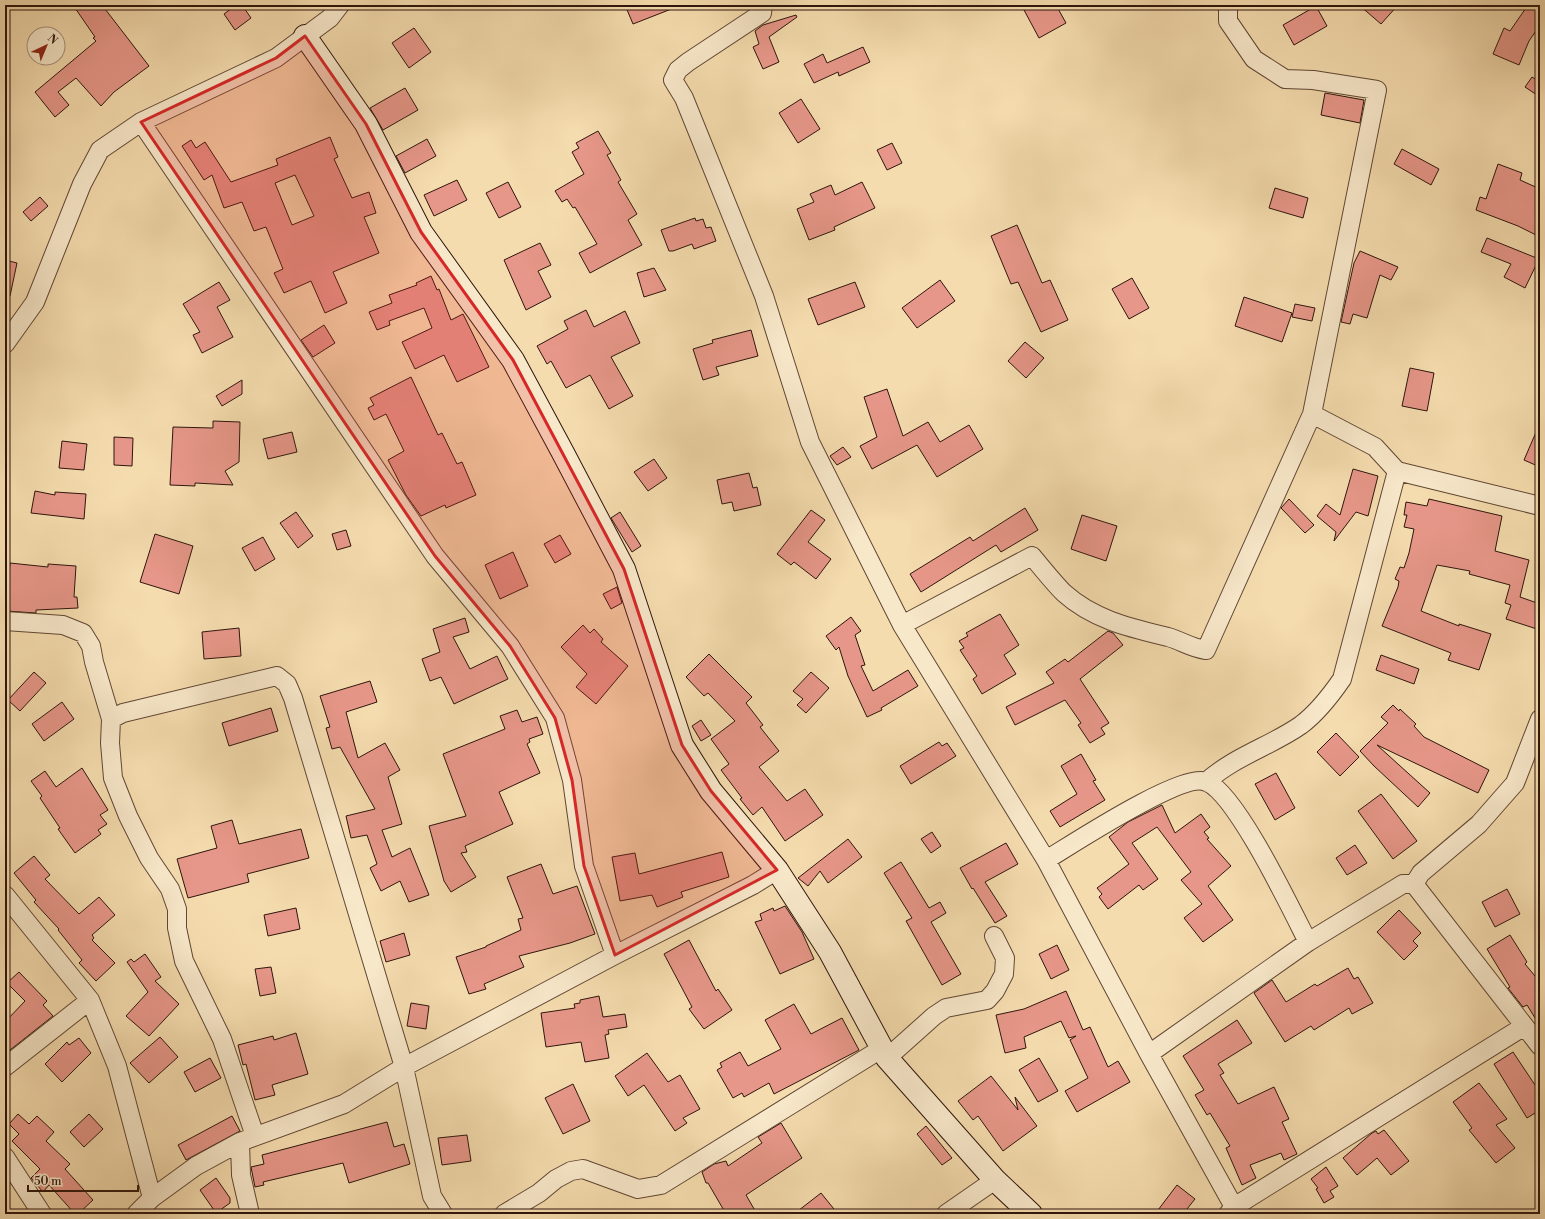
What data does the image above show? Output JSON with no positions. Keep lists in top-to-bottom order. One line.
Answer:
{"scale_bar":"50 m","north":"top right"}
